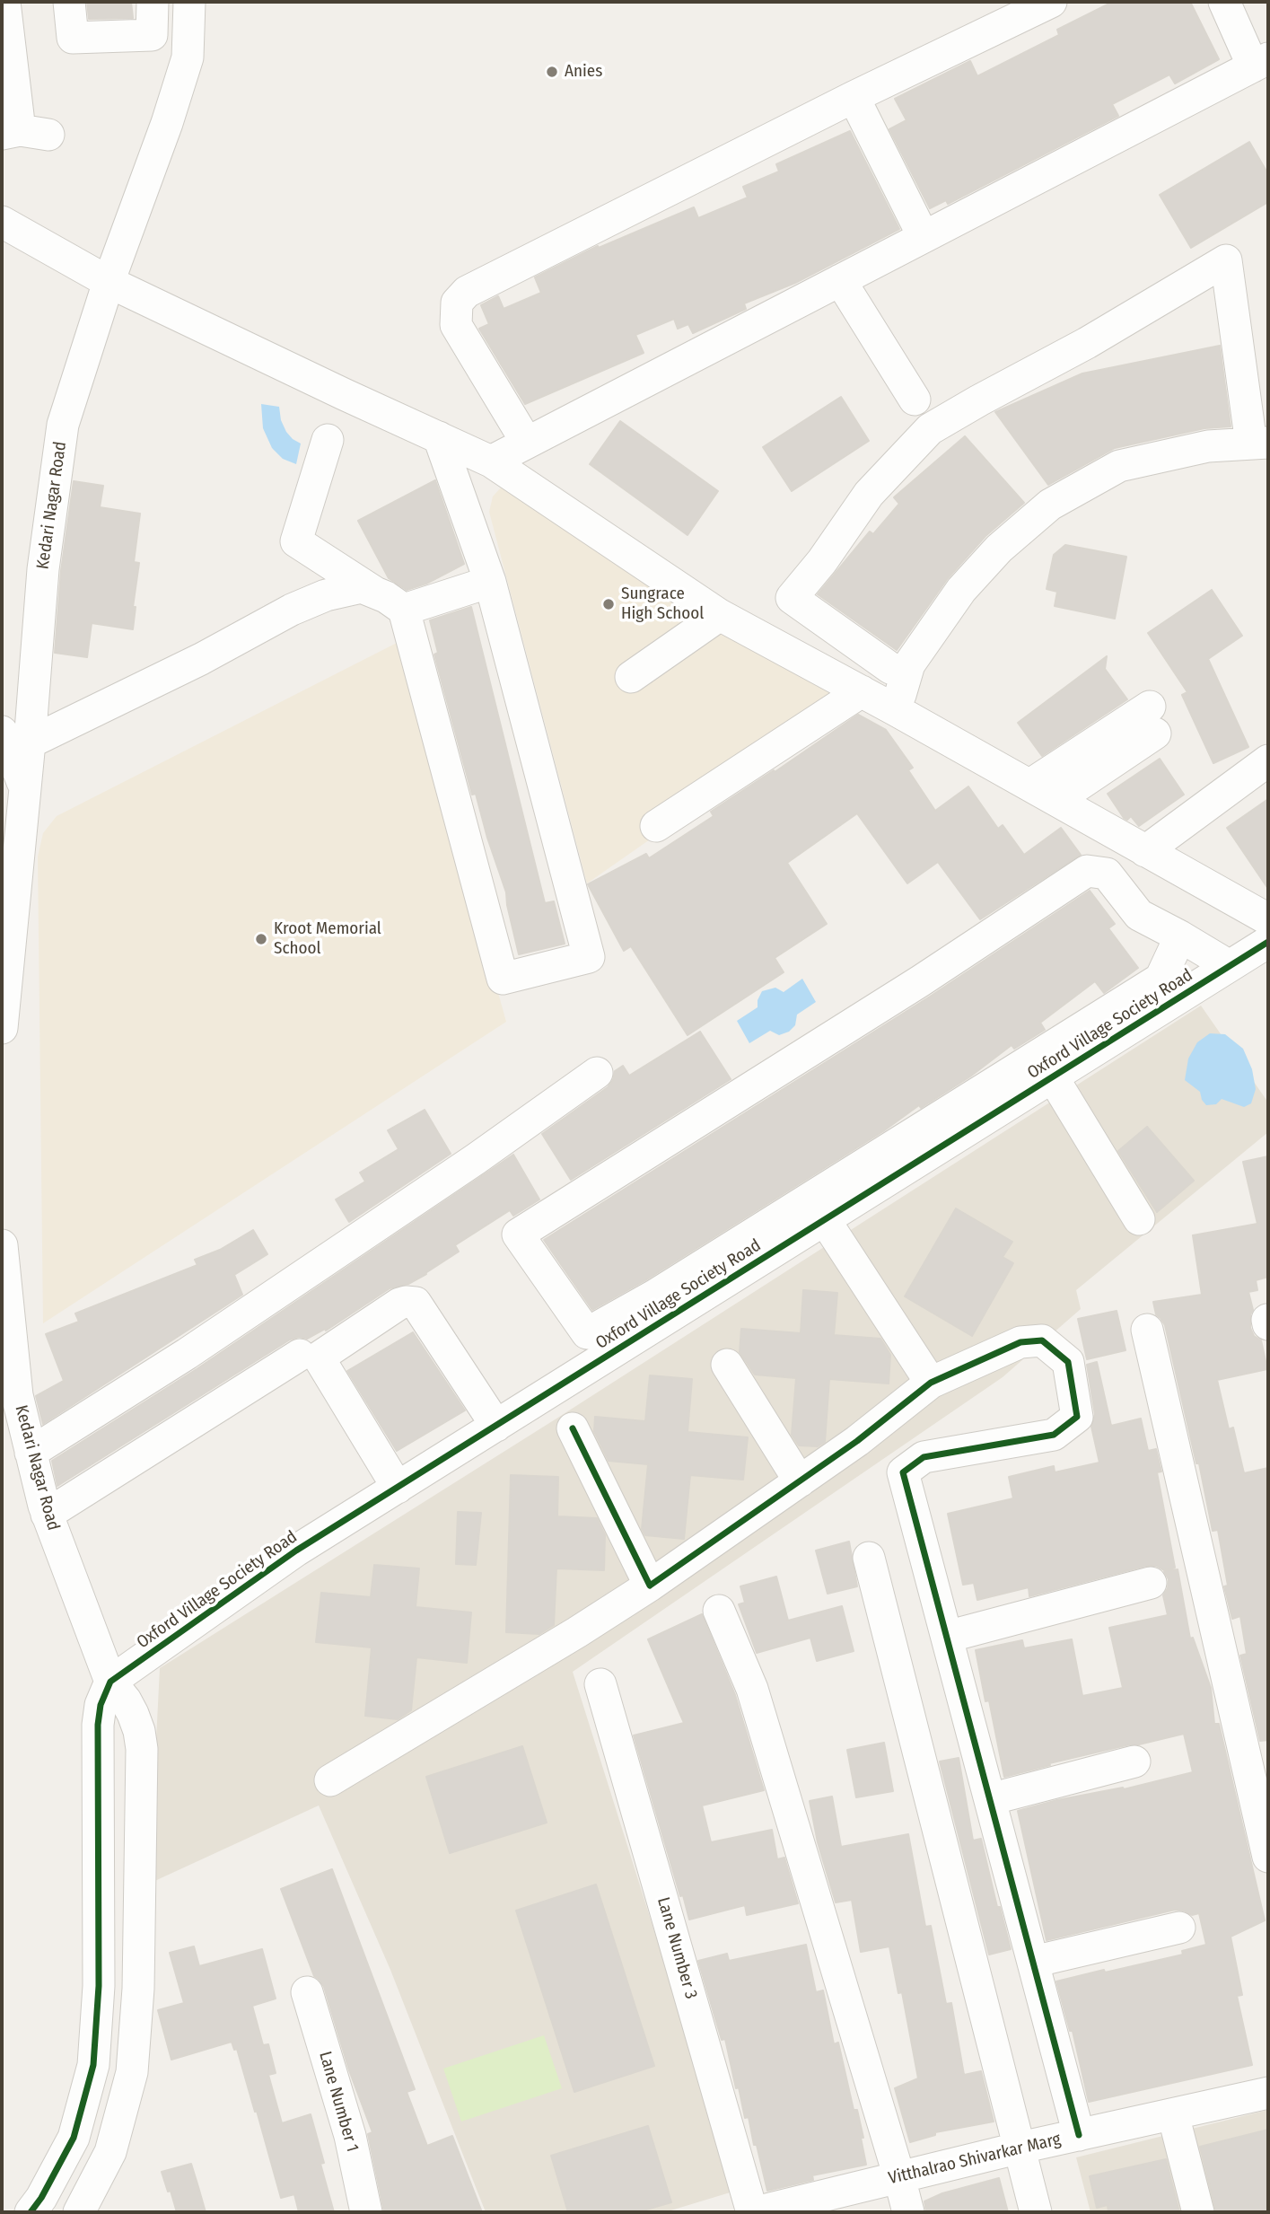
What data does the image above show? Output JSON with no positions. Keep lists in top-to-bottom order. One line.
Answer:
{"streets":{"street":["Kedari Nagar Road","Oxford Village Society Road","Lane Number 3","Lane Number 1","Vitthalrao Shivarkar Marg"]},"crossings":[["Kedari Nagar Road","Oxford Village Society Road"],["Lane Number 3","Vitthalrao Shivarkar Marg"]],"places":["Anies","Sungrace High School","Kroot Memorial School"]}
